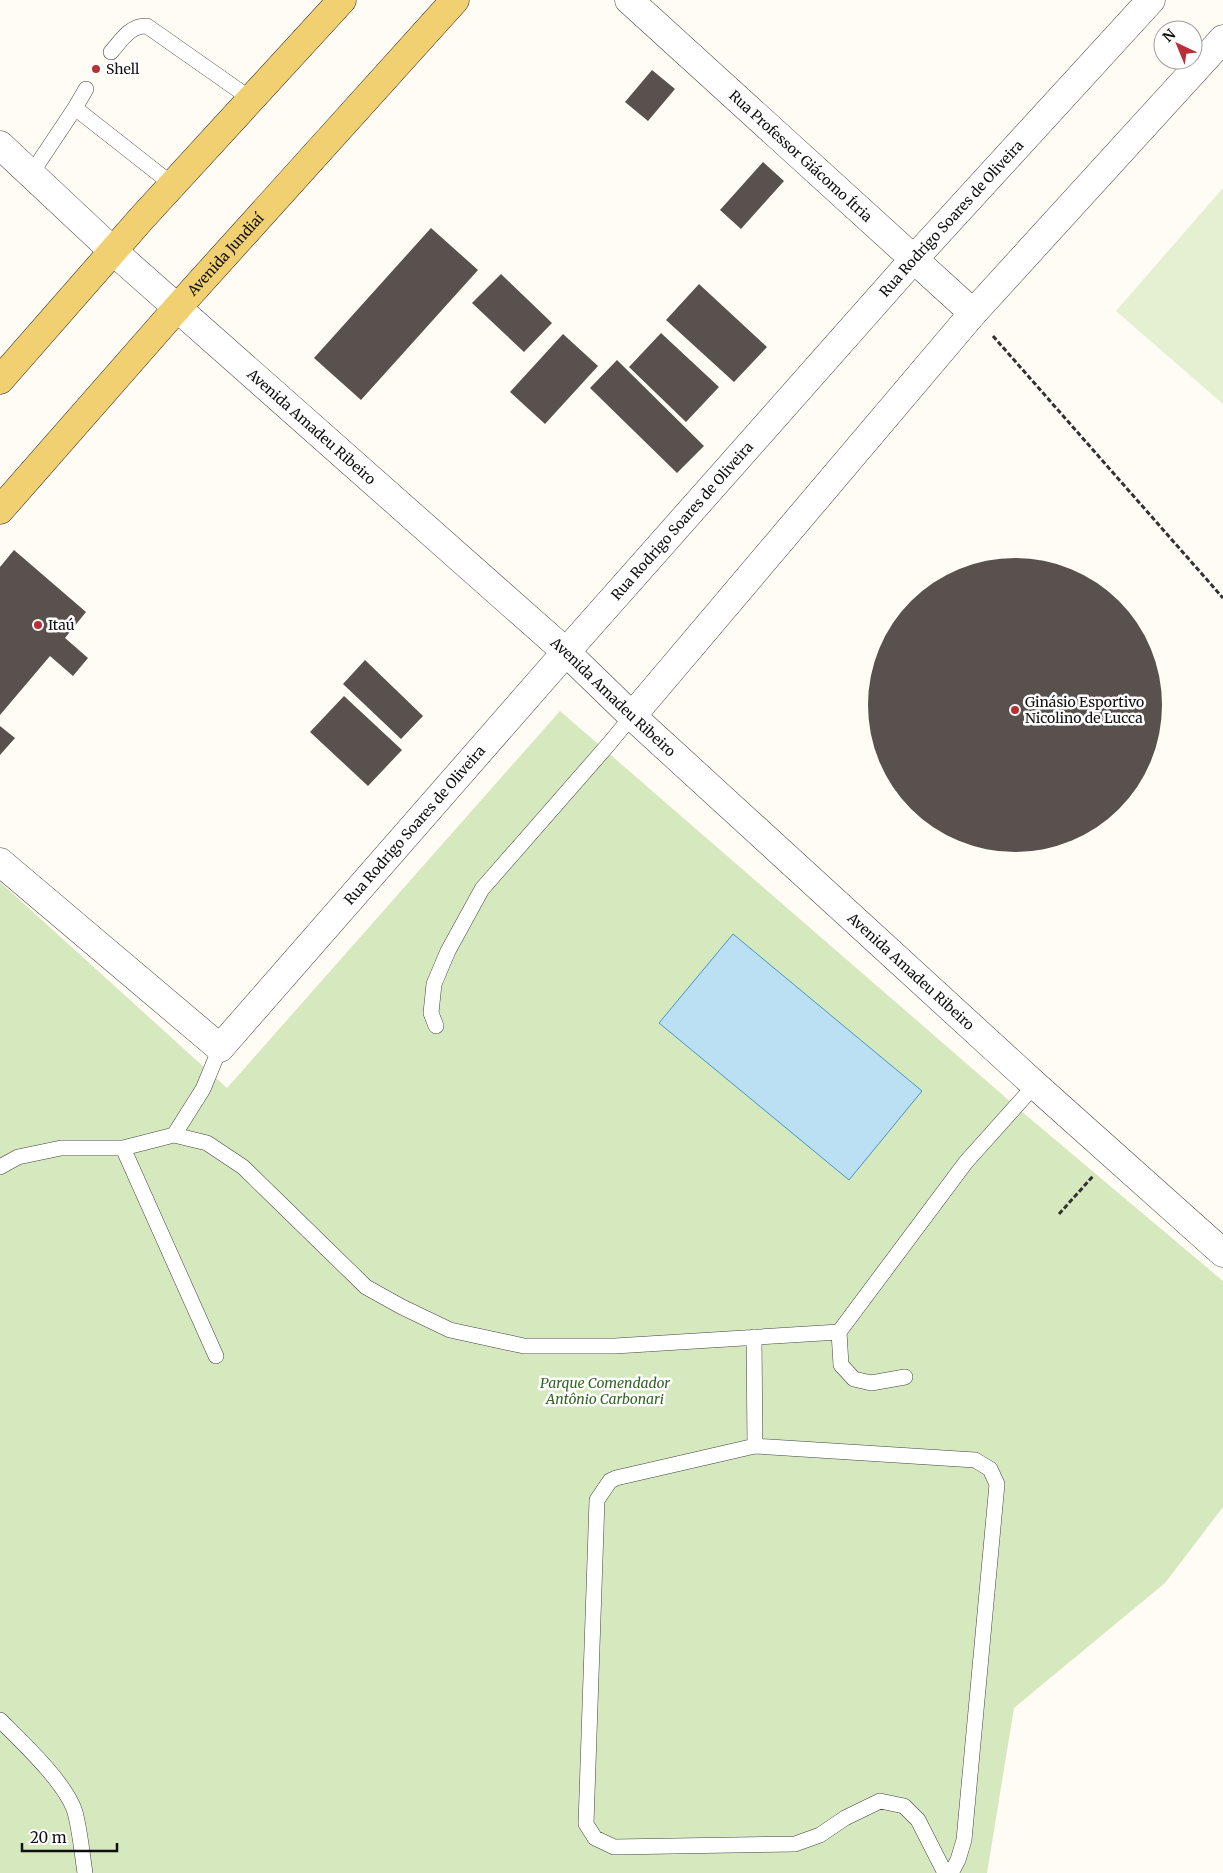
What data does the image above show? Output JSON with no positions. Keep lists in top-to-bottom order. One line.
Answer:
{"streets":{"main road":["Avenida Jundiaí"],"street":["Rua Professor Giácomo Ítria","Rua Rodrigo Soares de Oliveira","Avenida Amadeu Ribeiro"]},"crossings":[["Rua Professor Giácomo Ítria","Rua Rodrigo Soares de Oliveira"],["Rua Rodrigo Soares de Oliveira","Avenida Amadeu Ribeiro"],["Avenida Jundiaí","Avenida Amadeu Ribeiro"]],"parks":["Parque Comendador Antônio Carbonari"],"places":["Shell","Itaú","Ginásio Esportivo Nicolino de Lucca"],"scale_bar":"20 m","north":"top left"}
